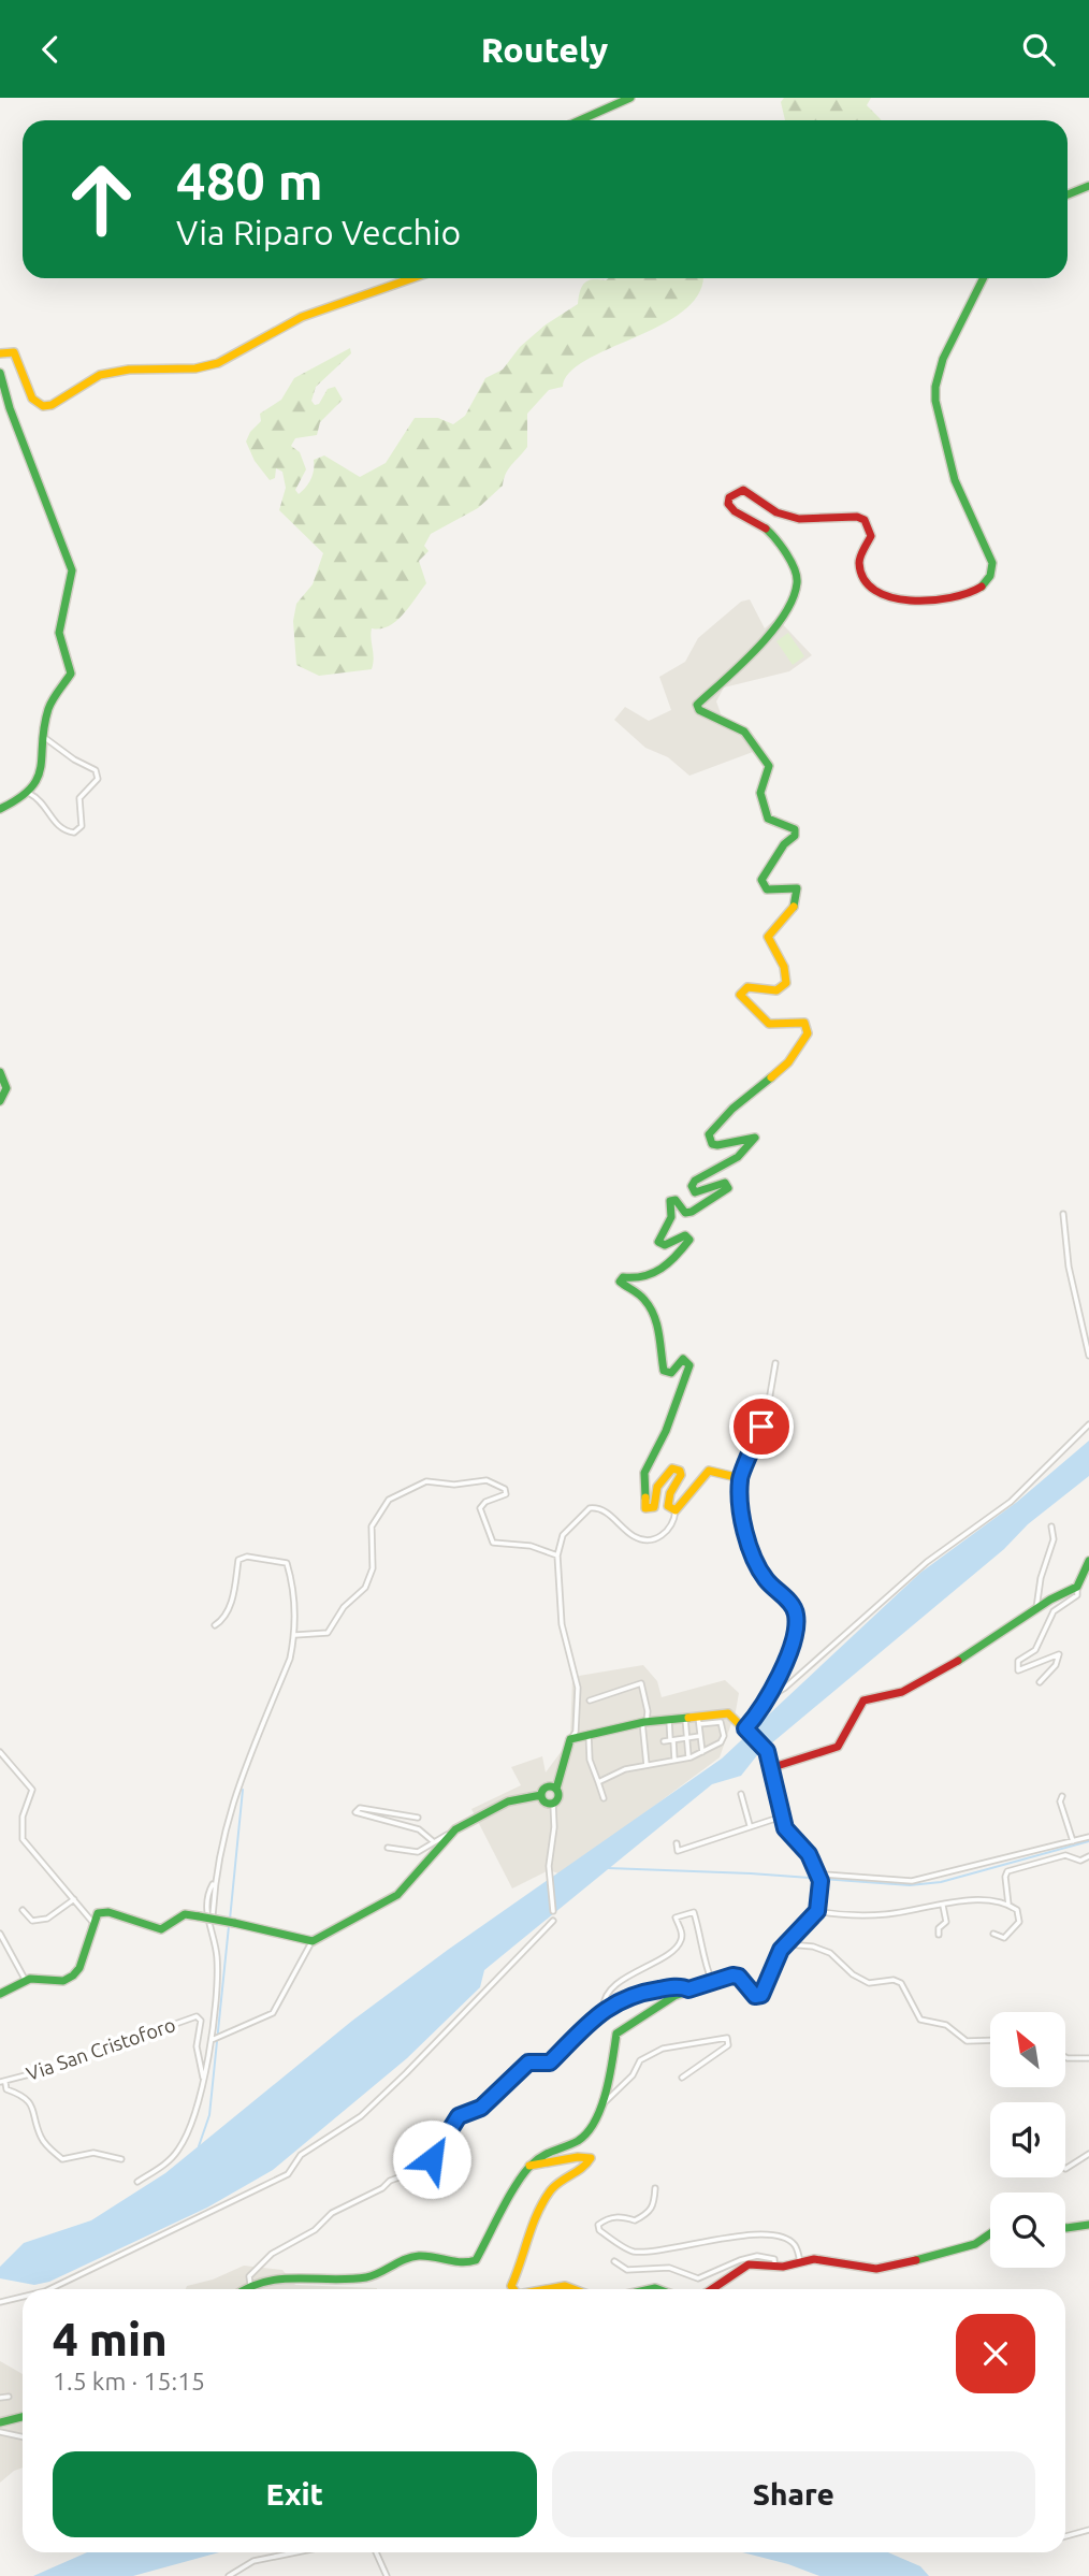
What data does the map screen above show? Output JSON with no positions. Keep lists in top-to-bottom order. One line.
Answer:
{"streets":{"street":["Via San Cristoforo"]},"north":"top left","page":{"header":"Routely","turn":["480 m","Via Riparo Vecchio"],"heading":["4 min","1.5 km · 15:15"],"buttons":["Exit","Share"]}}
